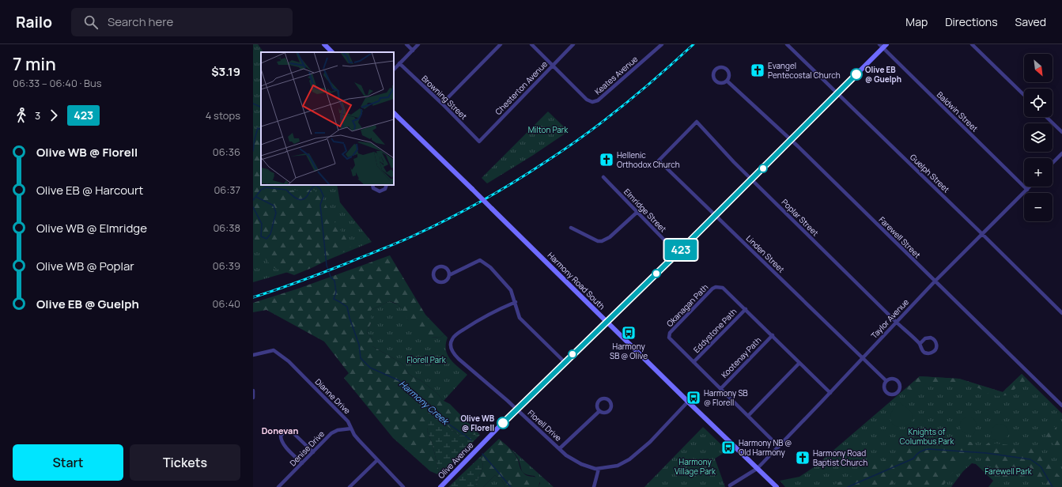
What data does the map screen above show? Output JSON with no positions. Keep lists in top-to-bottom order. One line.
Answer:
{"streets":{"main road":["Harmony Road South","Olive Avenue"],"street":["Keates Avenue","Chesterton Avenue","Browning Street","Baldwin Street","Guelph Street","Elmridge Street","Poplar Street","Farewell Street","Linden Street","Okanagan Path","Taylor Avenue","Eddystone Path","Kootenay Path","Dianne Drive","Florell Drive","Denise Drive"]},"crossings":[["Keates Avenue","Chesterton Avenue"],["Chesterton Avenue","Browning Street"],["Baldwin Street","Taylor Avenue"],["Baldwin Street","Olive Avenue"],["Guelph Street","Taylor Avenue"],["Guelph Street","Olive Avenue"],["Elmridge Street","Olive Avenue"],["Poplar Street","Linden Street"],["Poplar Street","Taylor Avenue"],["Poplar Street","Olive Avenue"],["Farewell Street","Taylor Avenue"],["Farewell Street","Olive Avenue"],["Linden Street","Taylor Avenue"],["Linden Street","Olive Avenue"],["Harmony Road South","Taylor Avenue"],["Harmony Road South","Florell Drive"],["Harmony Road South","Olive Avenue"],["Okanagan Path","Taylor Avenue"],["Okanagan Path","Eddystone Path"],["Okanagan Path","Kootenay Path"],["Dianne Drive","Denise Drive"],["Florell Drive","Olive Avenue"]],"districts":["Donevan"],"water":["Harmony Creek"],"parks":["Milton Park","Florell Park","Knights of Columbus Park","Harmony Village Park","Farewell Park"],"places":{"church":["Evangel Pentecostal Church","Hellenic Orthodox Church","Harmony Road Baptist Church"],"other":["Olive EB @ Guelph","Olive WB @ Florell"],"bus stop":["Harmony SB @ Olive","Harmony SB @ Florell","Harmony NB @ Old Harmony"]},"lines":["bus line 423"],"north":"bottom right","page":{"header":"Railo","search":"Search here","nav":["Map","Directions","Saved"],"heading":["7 min","06:33 – 06:40 · Bus","$3.19"],"on_map":"423","map_buttons":["+","−"],"legs":["3","423","4 stops"],"list":[{"name":"Olive WB @ Florell","value":"06:36"},{"name":"Olive EB @ Harcourt","value":"06:37"},{"name":"Olive WB @ Elmridge","value":"06:38"},{"name":"Olive WB @ Poplar","value":"06:39"},{"name":"Olive EB @ Guelph","value":"06:40"}],"buttons":["Start","Tickets"]}}
